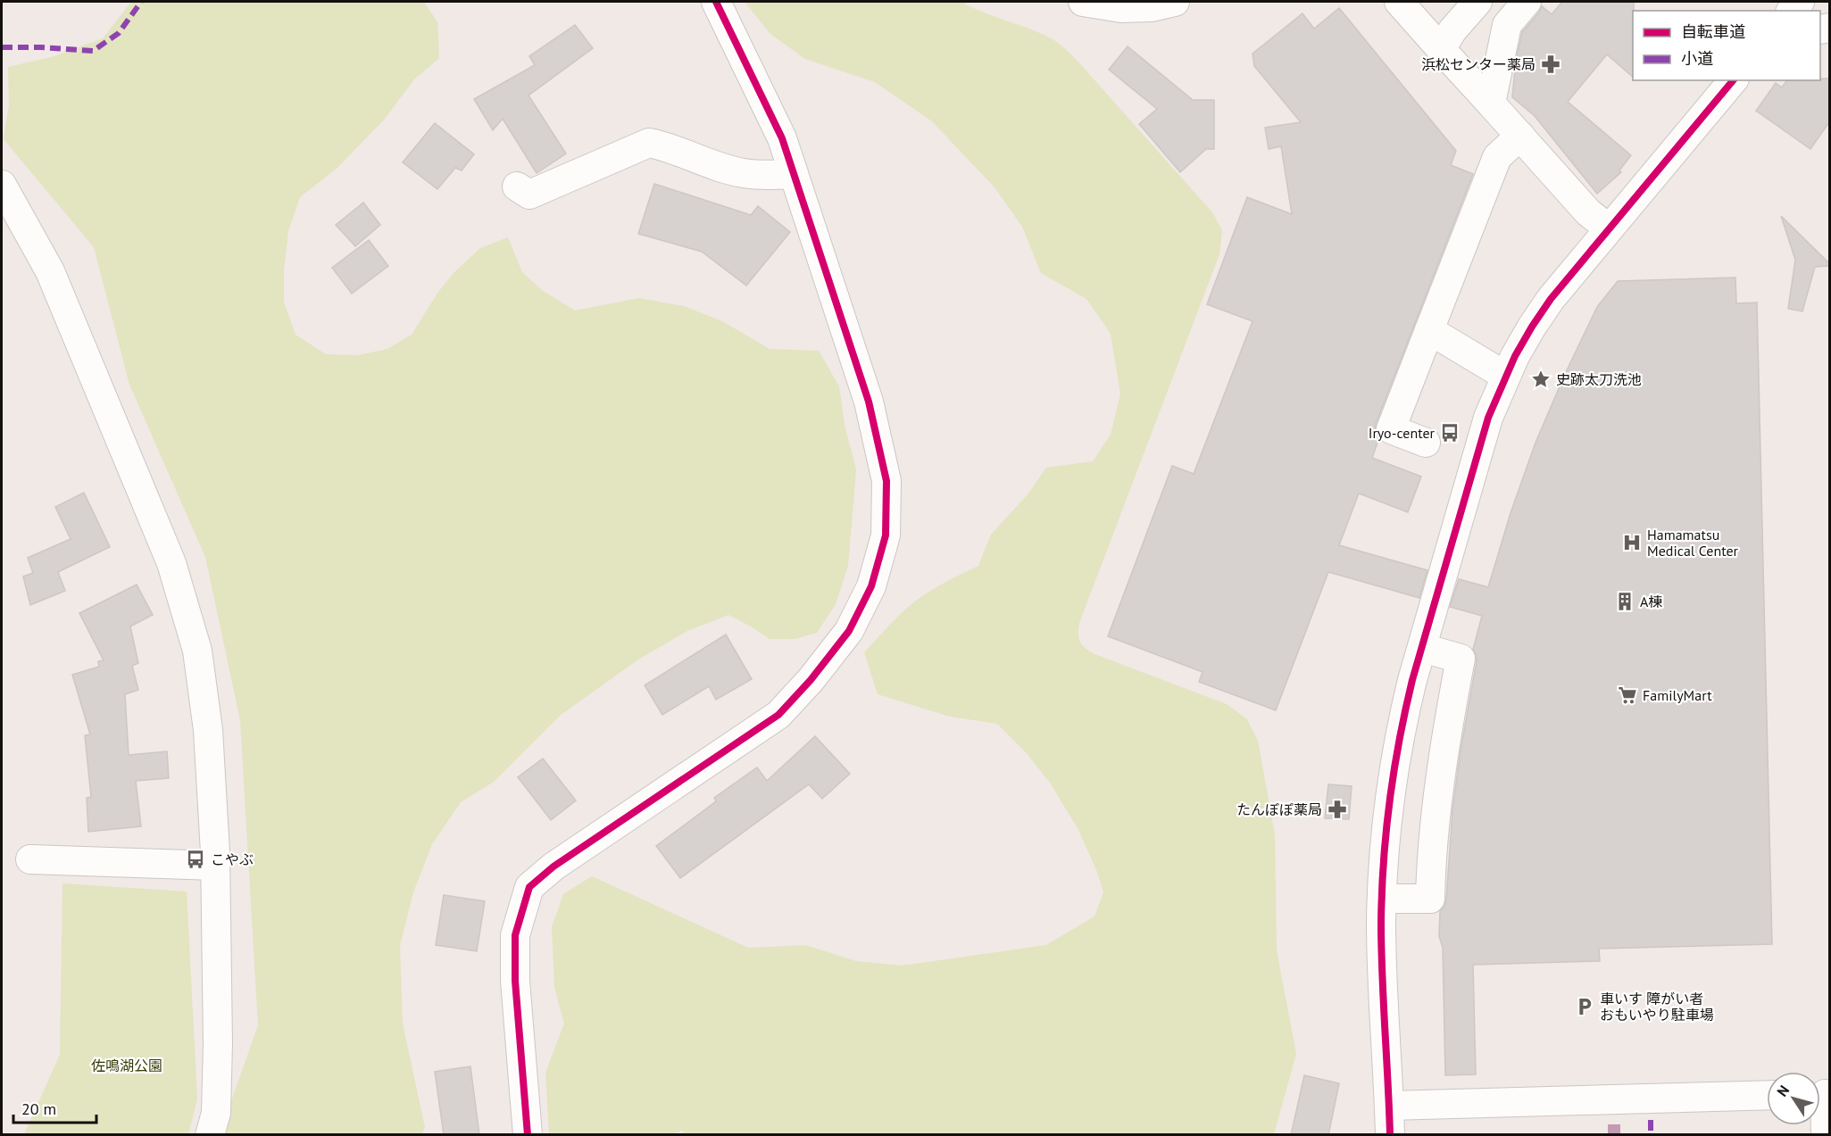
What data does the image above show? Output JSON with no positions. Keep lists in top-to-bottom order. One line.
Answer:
{"parks":["佐鳴湖公園"],"places":{"pharmacy":["浜松センター薬局","たんぽぽ薬局"],"place":["史跡太刀洗池"],"bus stop":["Iryo-center","こやぶ"],"hospital":["Hamamatsu Medical Center"],"building":["A棟"],"supermarket":["FamilyMart"],"parking":["車いす 障がい者 おもいやり駐車場"]},"legend":["自転車道","小道"],"scale_bar":"20 m","north":"top left"}
